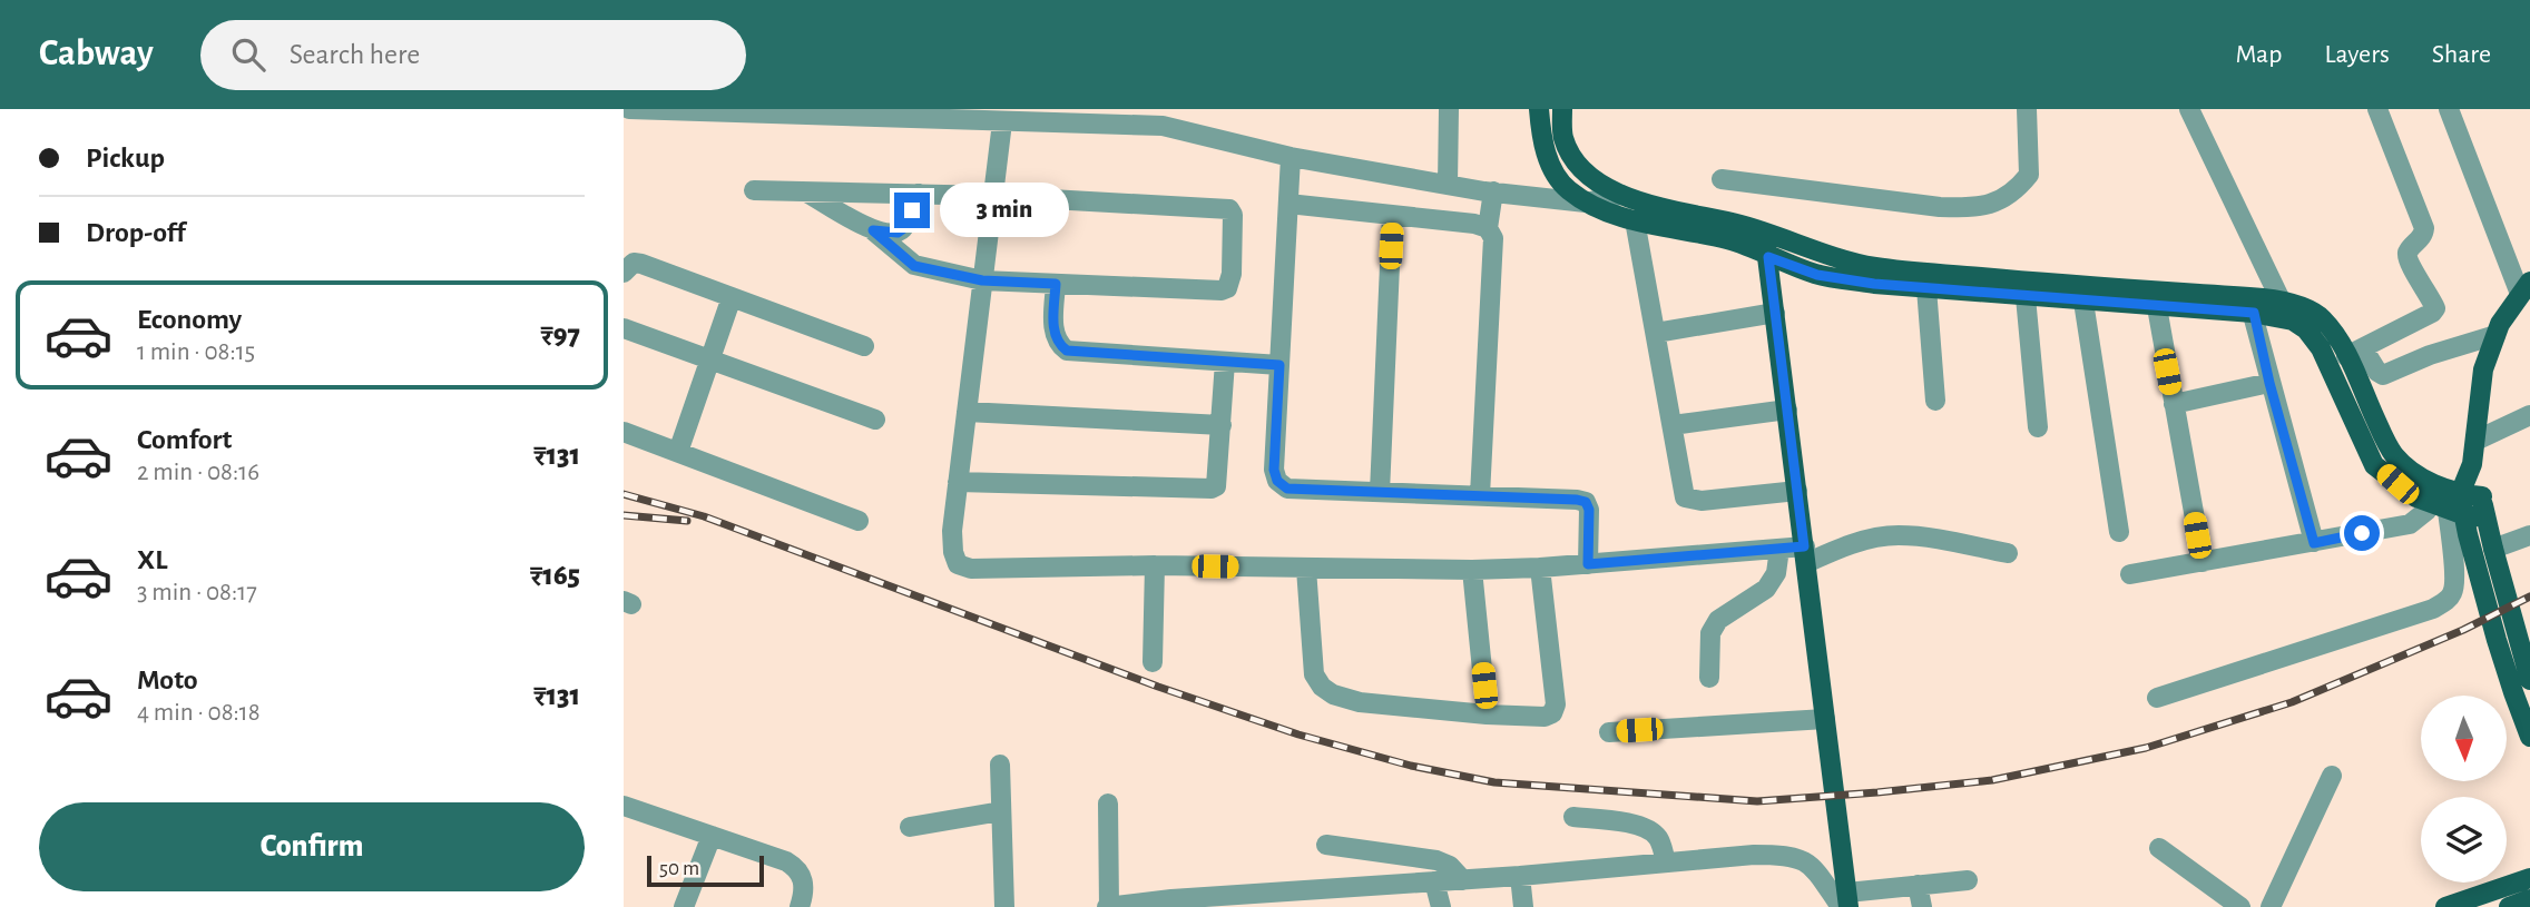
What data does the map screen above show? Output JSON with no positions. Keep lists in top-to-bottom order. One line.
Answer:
{"scale_bar":"50 m","north":"bottom","page":{"header":"Cabway","search":"Search here","nav":["Map","Layers","Share"],"banner":["Pickup","Drop-off"],"bubble":"3 min","list":[{"name":"Economy","note":"1 min · 08:15","value":"₹97"},{"name":"Comfort","note":"2 min · 08:16","value":"₹131"},{"name":"XL","note":"3 min · 08:17","value":"₹165"},{"name":"Moto","note":"4 min · 08:18","value":"₹131"}],"buttons":"Confirm","scale":"50 m"}}
